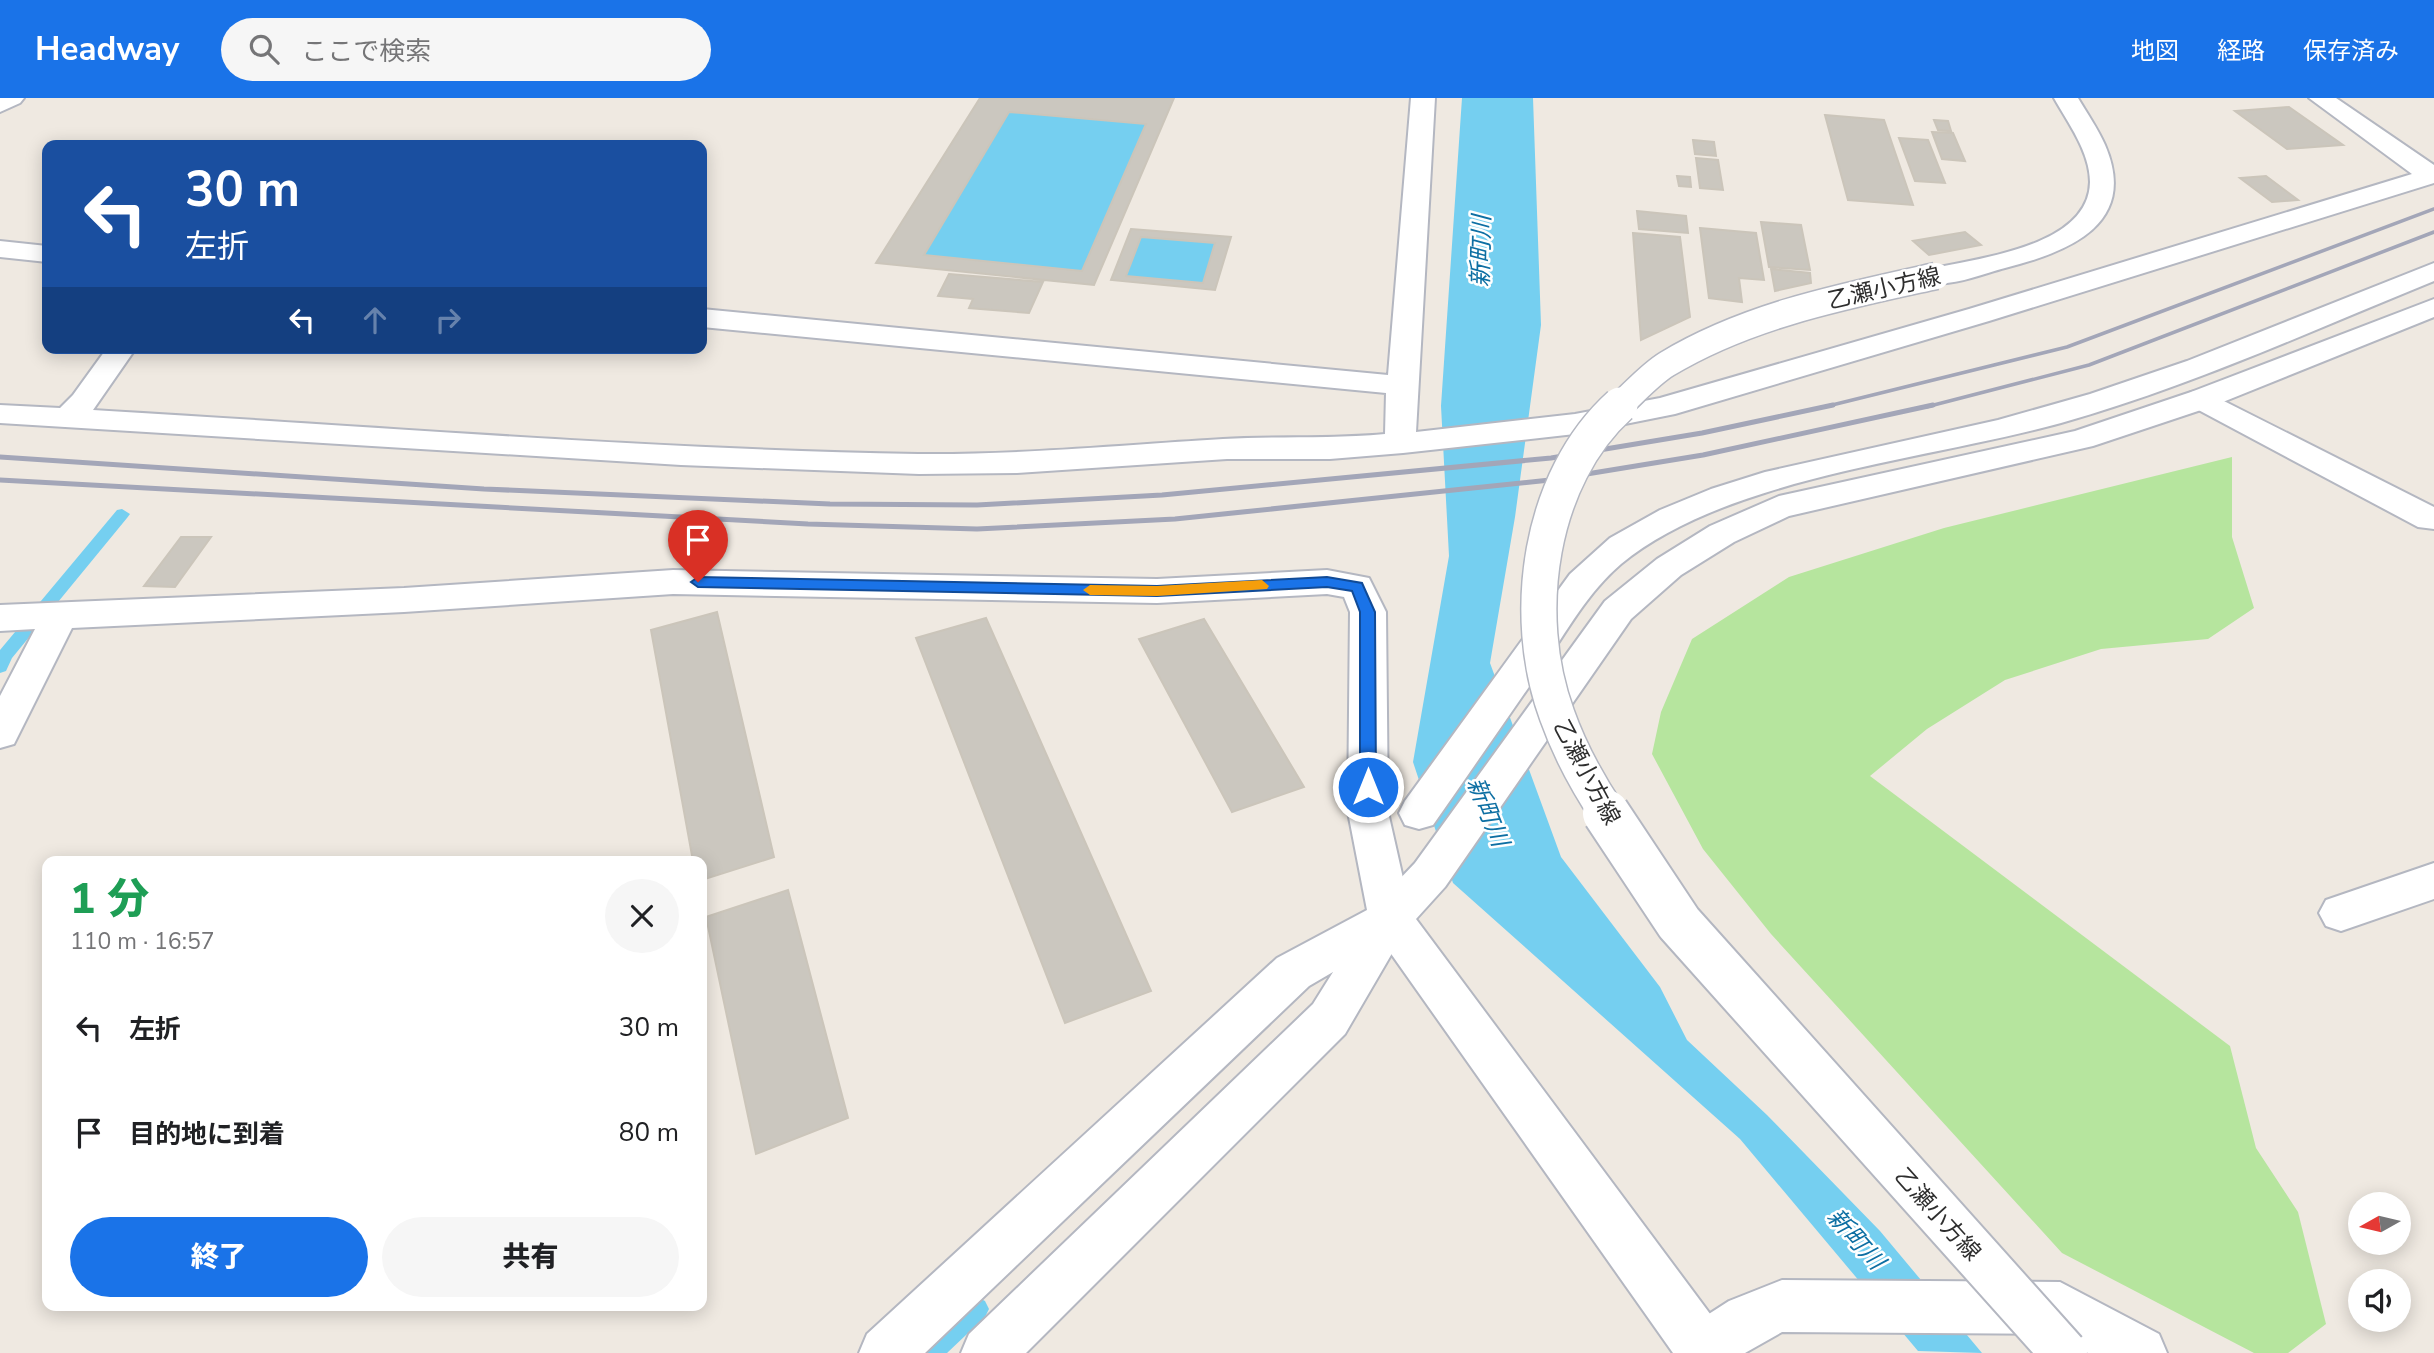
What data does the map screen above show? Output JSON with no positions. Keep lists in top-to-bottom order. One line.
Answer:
{"streets":{"street":["乙瀬小方線"]},"water":["新町川"],"north":"left","page":{"header":"Headway","search":"ここで検索","nav":["地図","経路","保存済み"],"turn":["30 m","左折"],"heading":["1 分","110 m · 16:57"],"list":[{"name":"左折","value":"30 m"},{"name":"目的地に到着","value":"80 m"}],"buttons":["終了","共有"]}}
